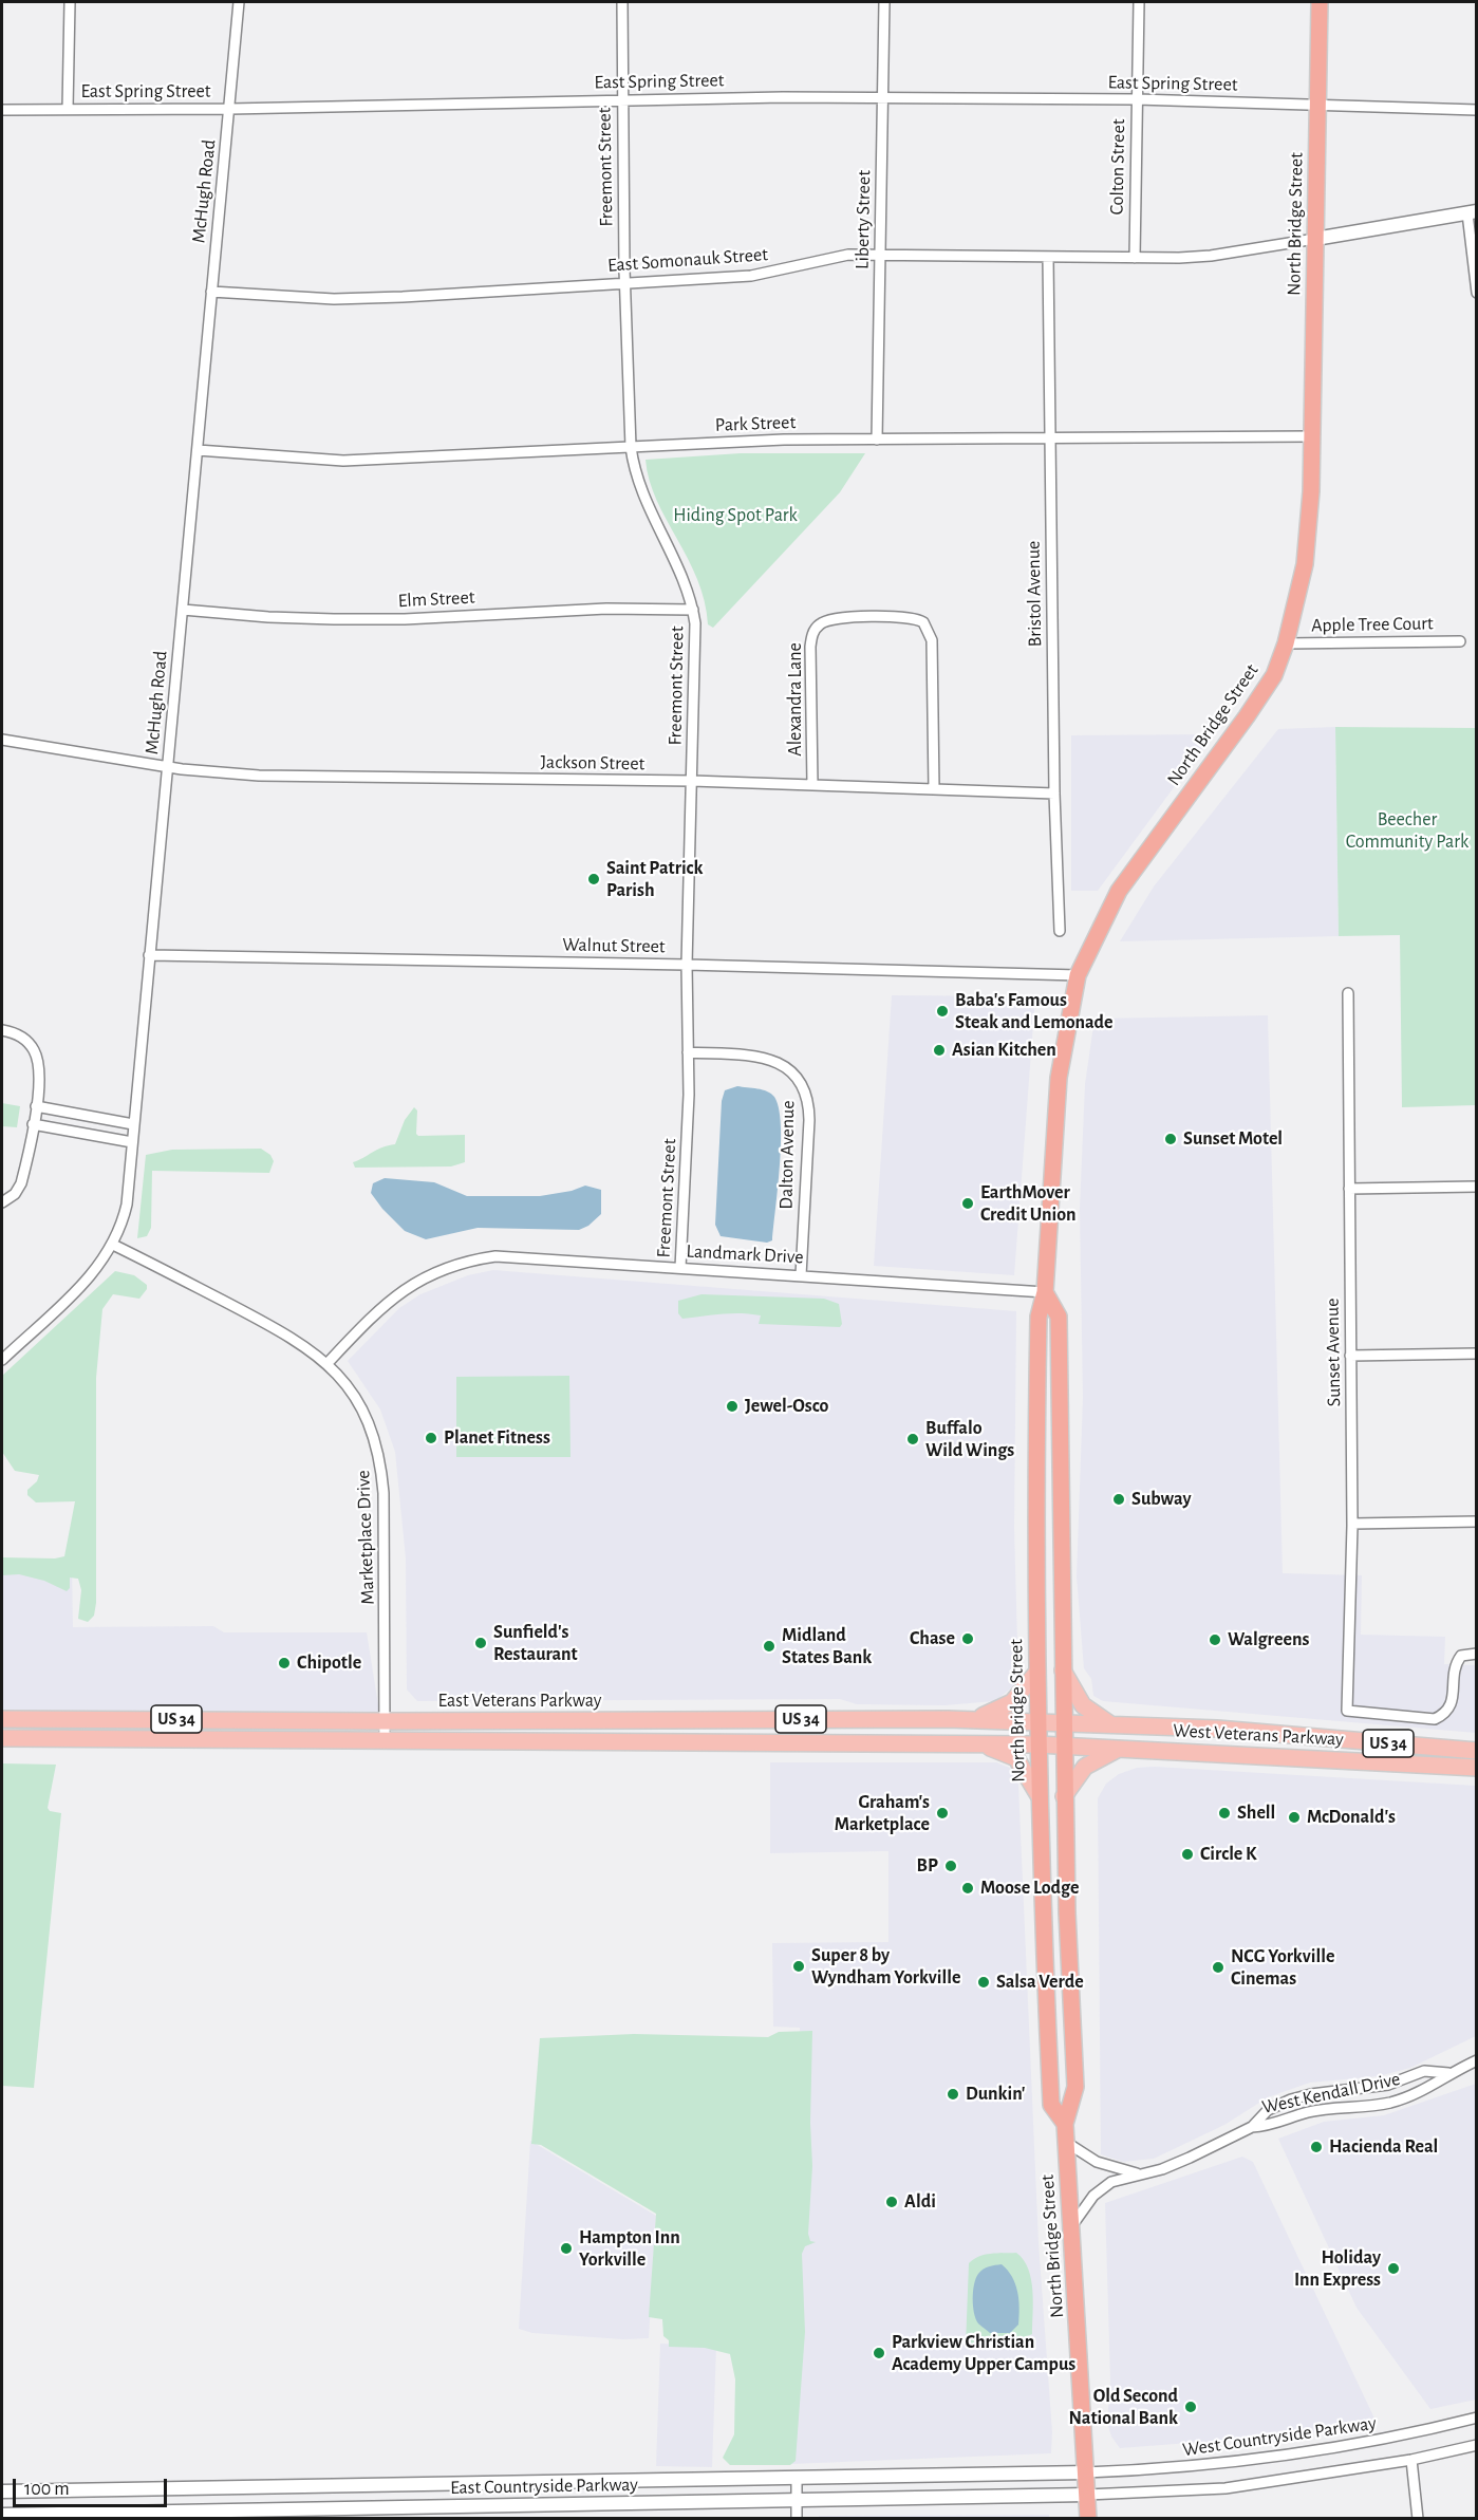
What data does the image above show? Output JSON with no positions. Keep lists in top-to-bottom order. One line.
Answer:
{"streets":{"highway":["North Bridge Street"],"main road":["East Veterans Parkway","US 34","West Veterans Parkway"],"street":["East Spring Street","Freemont Street","Colton Street","McHugh Road","Liberty Street","East Somonauk Street","Park Street","Bristol Avenue","Elm Street","Apple Tree Court","Alexandra Lane","Jackson Street","Walnut Street","Dalton Avenue","Landmark Drive","Sunset Avenue","Marketplace Drive","West Kendall Drive","West Countryside Parkway","East Countryside Parkway"]},"crossings":[["East Spring Street","Freemont Street"],["East Spring Street","Colton Street"],["East Spring Street","McHugh Road"],["East Spring Street","Liberty Street"],["East Spring Street","North Bridge Street"],["Freemont Street","East Somonauk Street"],["Freemont Street","Park Street"],["Freemont Street","Elm Street"],["Freemont Street","Jackson Street"],["Freemont Street","Walnut Street"],["Freemont Street","Dalton Avenue"],["Freemont Street","Landmark Drive"],["Colton Street","East Somonauk Street"],["McHugh Road","East Somonauk Street"],["McHugh Road","Park Street"],["McHugh Road","Elm Street"],["McHugh Road","Jackson Street"],["McHugh Road","Walnut Street"],["McHugh Road","Marketplace Drive"],["Liberty Street","East Somonauk Street"],["Liberty Street","Park Street"],["North Bridge Street","East Somonauk Street"],["North Bridge Street","Park Street"],["North Bridge Street","Apple Tree Court"],["North Bridge Street","Walnut Street"],["North Bridge Street","Landmark Drive"],["North Bridge Street","East Veterans Parkway"],["North Bridge Street","West Veterans Parkway"],["North Bridge Street","West Kendall Drive"],["North Bridge Street","West Countryside Parkway"],["North Bridge Street","East Countryside Parkway"],["East Somonauk Street","Bristol Avenue"],["Park Street","Bristol Avenue"],["Bristol Avenue","Jackson Street"],["Alexandra Lane","Jackson Street"],["Dalton Avenue","Landmark Drive"],["Landmark Drive","Marketplace Drive"],["Marketplace Drive","East Veterans Parkway"],["East Veterans Parkway","West Veterans Parkway"],["West Countryside Parkway","East Countryside Parkway"]],"parks":["Hiding Spot Park","Beecher Community Park"],"places":["Saint Patrick Parish","Baba's Famous Steak and Lemonade","Asian Kitchen","Sunset Motel","EarthMover Credit Union","Jewel-Osco","Planet Fitness","Buffalo Wild Wings","Subway","Chase","Walgreens","Sunfield's Restaurant","Midland States Bank","Chipotle","Graham's Marketplace","Shell","McDonald's","Circle K","BP","Moose Lodge","Super 8 by Wyndham Yorkville","NCG Yorkville Cinemas","Salsa Verde","Dunkin'","Hacienda Real","Aldi","Hampton Inn Yorkville","Holiday Inn Express","Parkview Christian Academy Upper Campus","Old Second National Bank"],"scale_bar":"100 m"}
